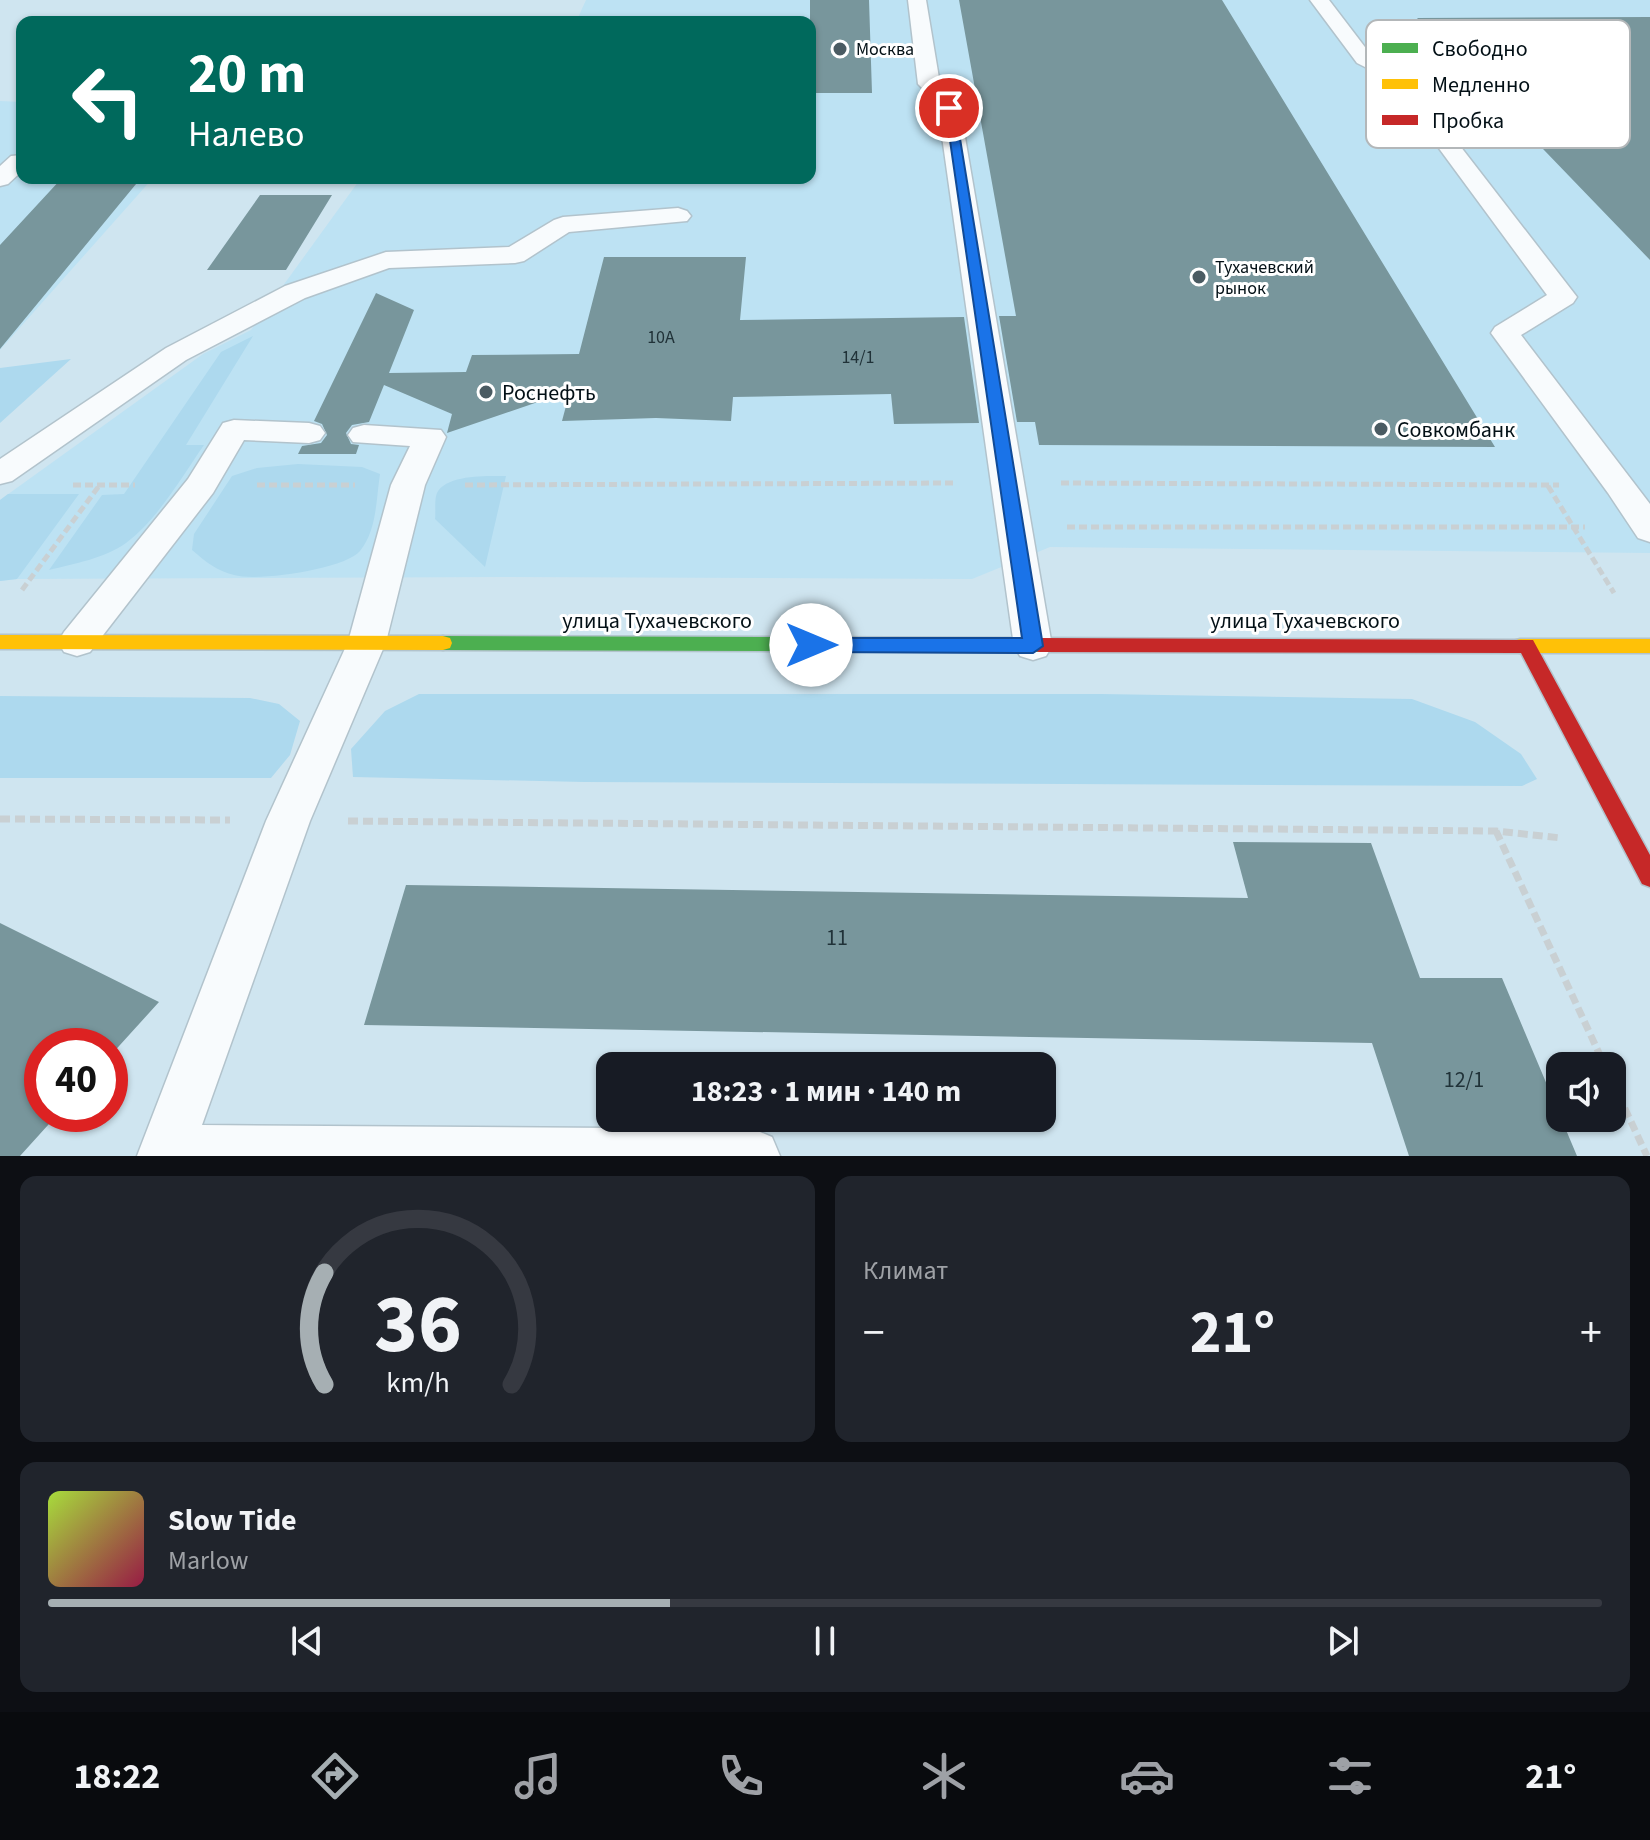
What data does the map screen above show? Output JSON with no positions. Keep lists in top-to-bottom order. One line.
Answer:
{"streets":{"street":["улица Тухачевского"]},"places":["Москва","Тухачевский рынок","Роснефть","Совкомбанк"],"house_numbers":["10А","14/1","11","12/1"],"legend":["Свободно","Медленно","Пробка"],"page":{"turn":["20 m","Налево"],"limit":"40","trip":"18:23 · 1 мин · 140 m","tile":"Климат","heat":["−","21°","+"],"song":["Slow Tide","Marlow"],"tabs":["18:22","21°"],"gauge":["36","km/h"]}}
